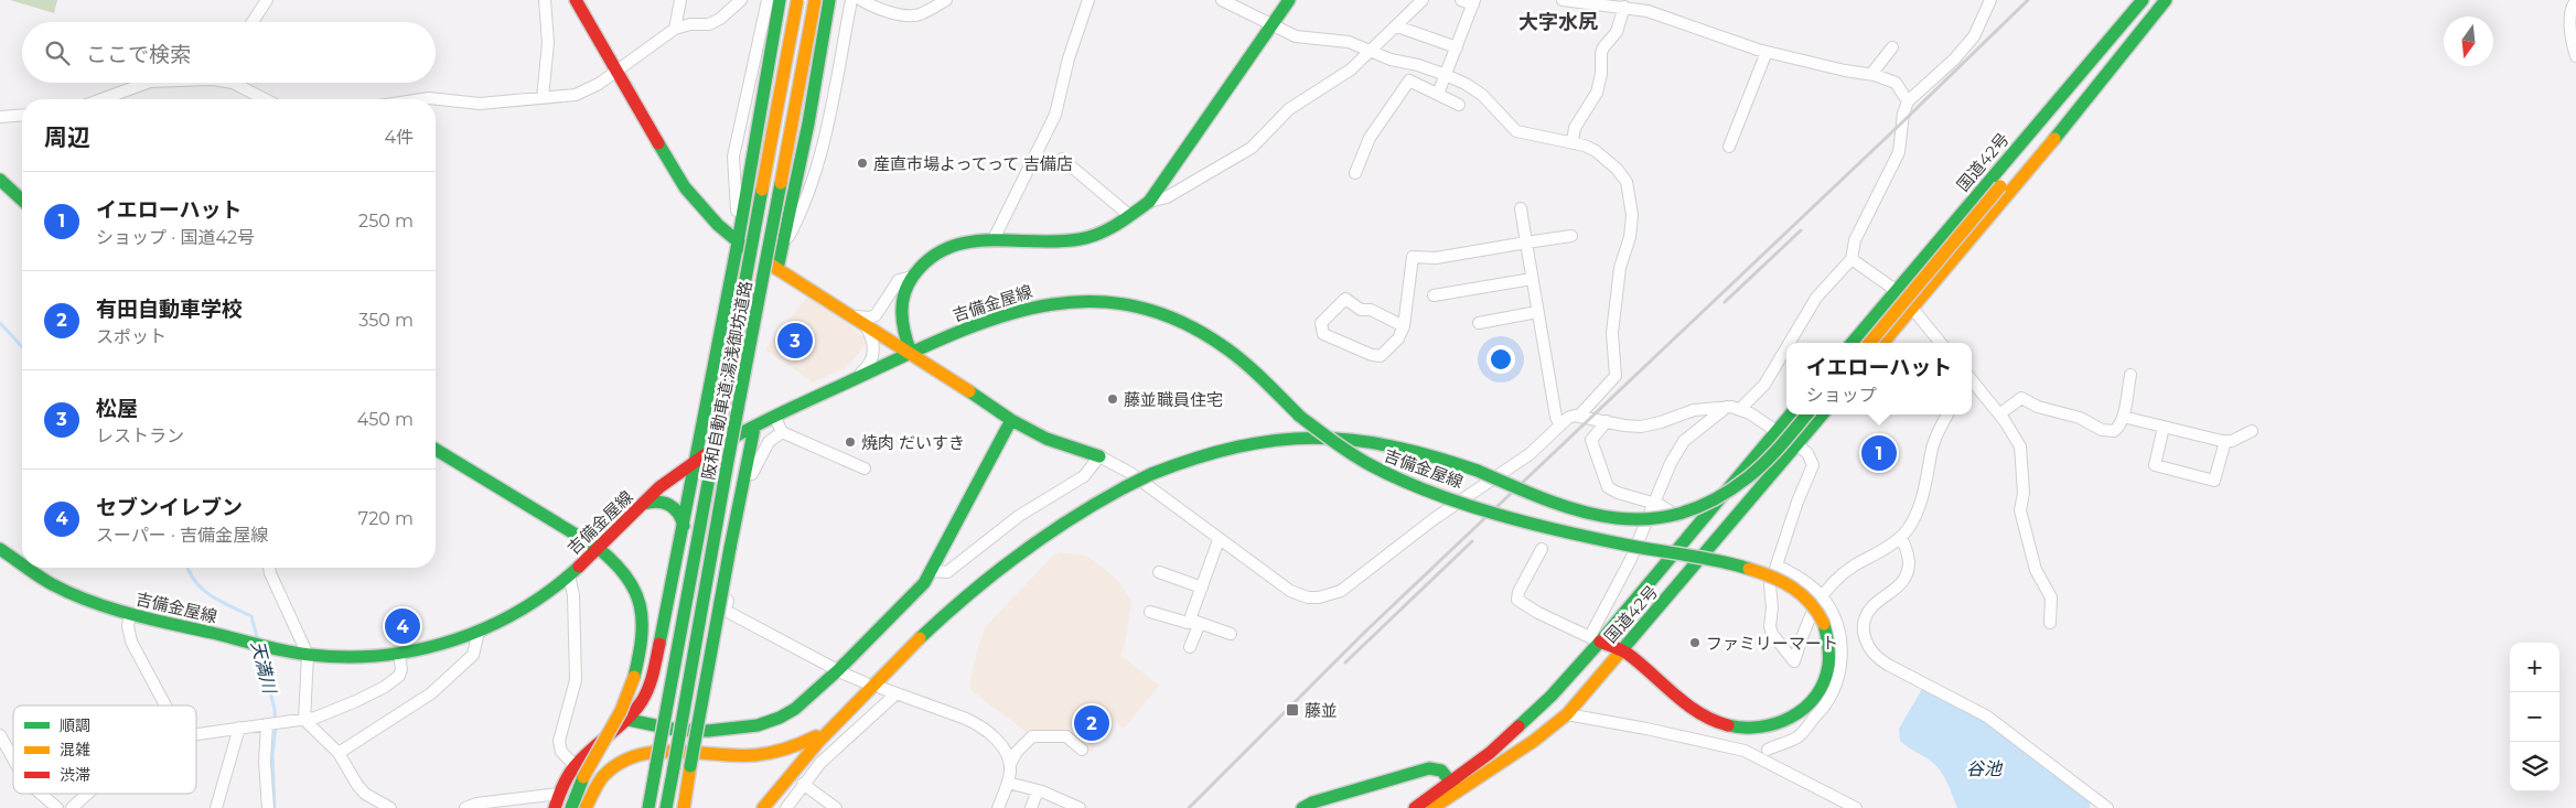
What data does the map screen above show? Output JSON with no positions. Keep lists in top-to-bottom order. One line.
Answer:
{"streets":{"main road":["国道42号","吉備金屋線","阪和自動車道;湯浅御坊道路"]},"crossings":[["国道42号","吉備金屋線"]],"districts":["大字水尻"],"water":["天満川","谷池"],"places":{"other":["産直市場よってって 吉備店","藤並職員住宅","焼肉 だいすき","ファミリーマート"],"transit":["藤並"]},"legend":["順調","混雑","渋滞"],"north":"bottom","page":{"search":"ここで検索","heading":["周辺","4件"],"list":[{"mark":"1","name":"イエローハット","note":"ショップ · 国道42号","value":"250 m"},{"mark":"2","name":"有田自動車学校","note":"スポット","value":"350 m"},{"mark":"3","name":"松屋","note":"レストラン","value":"450 m"},{"mark":"4","name":"セブンイレブン","note":"スーパー · 吉備金屋線","value":"720 m"}],"pins":["3","1","4","2"],"popup":["イエローハット","ショップ"],"map_buttons":["+","−"]}}
